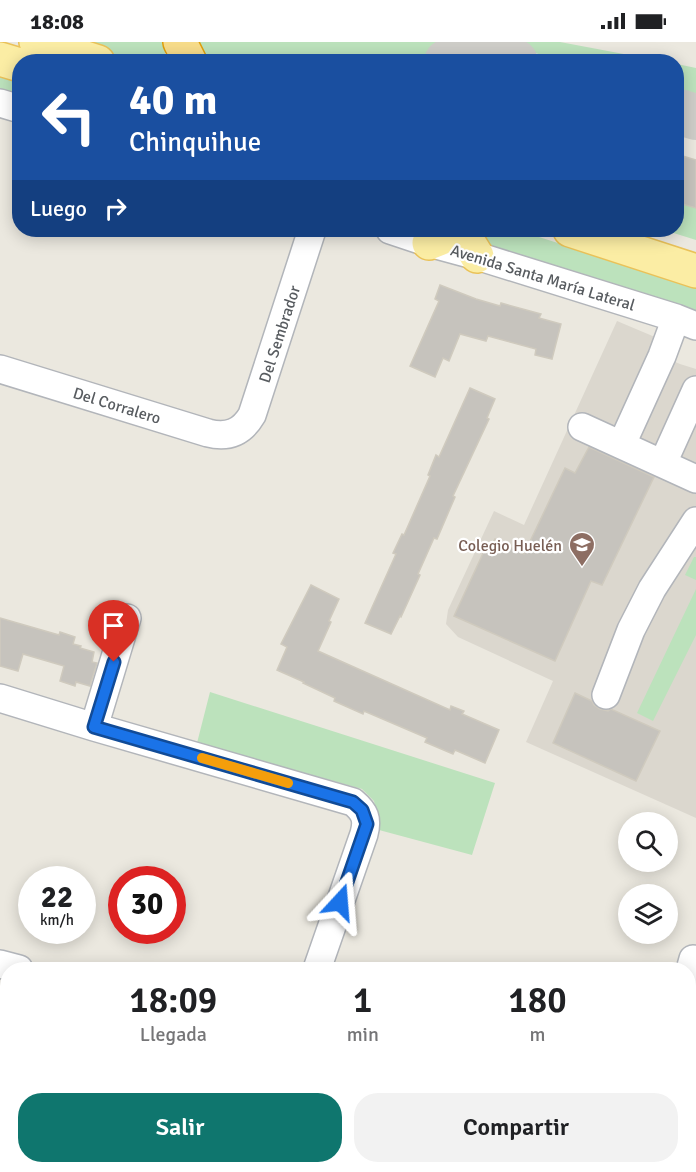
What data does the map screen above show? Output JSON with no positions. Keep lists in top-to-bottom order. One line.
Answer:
{"streets":{"street":["Avenida Santa María Lateral","Del Sembrador","Del Corralero"]},"crossings":[["Del Sembrador","Del Corralero"]],"places":{"school or university":["Colegio Huelén"]},"page":{"status":"18:08","turn":["40 m","Chinquihue"],"then":"Luego","speed":"22 km/h","limit":"30","eta":["18:09","Llegada","1","min","180","m"],"buttons":["Salir","Compartir"]}}
